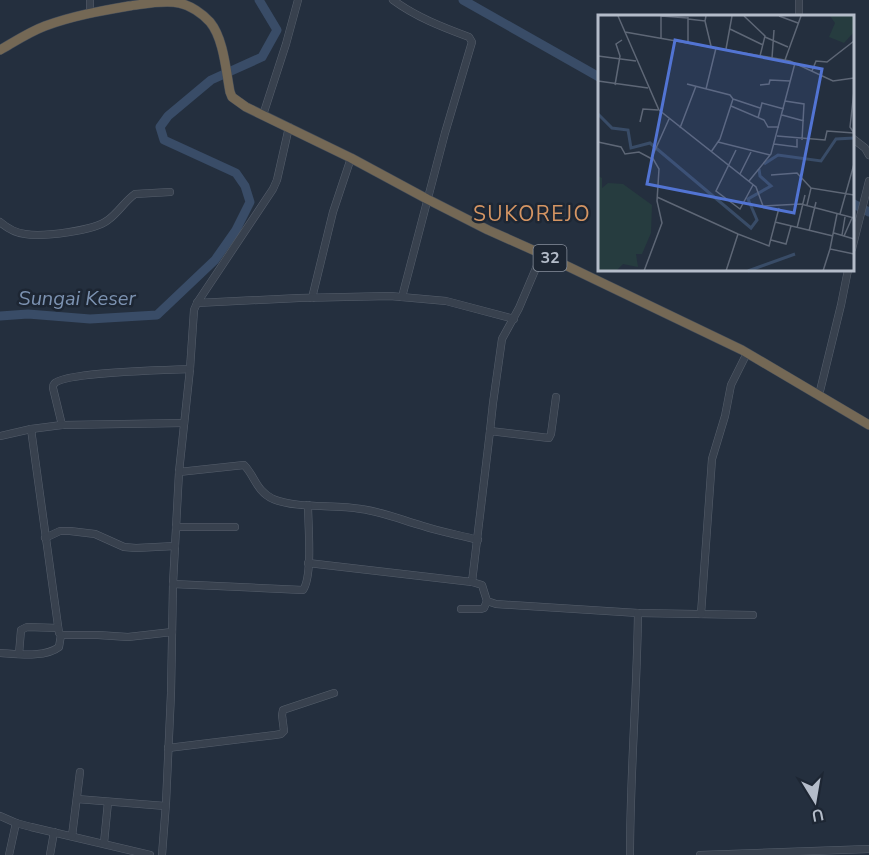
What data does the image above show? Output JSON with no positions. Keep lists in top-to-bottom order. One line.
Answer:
{"streets":{"highway":["32"]},"districts":["SUKOREJO"],"water":["Sungai Keser"],"north":"bottom"}
